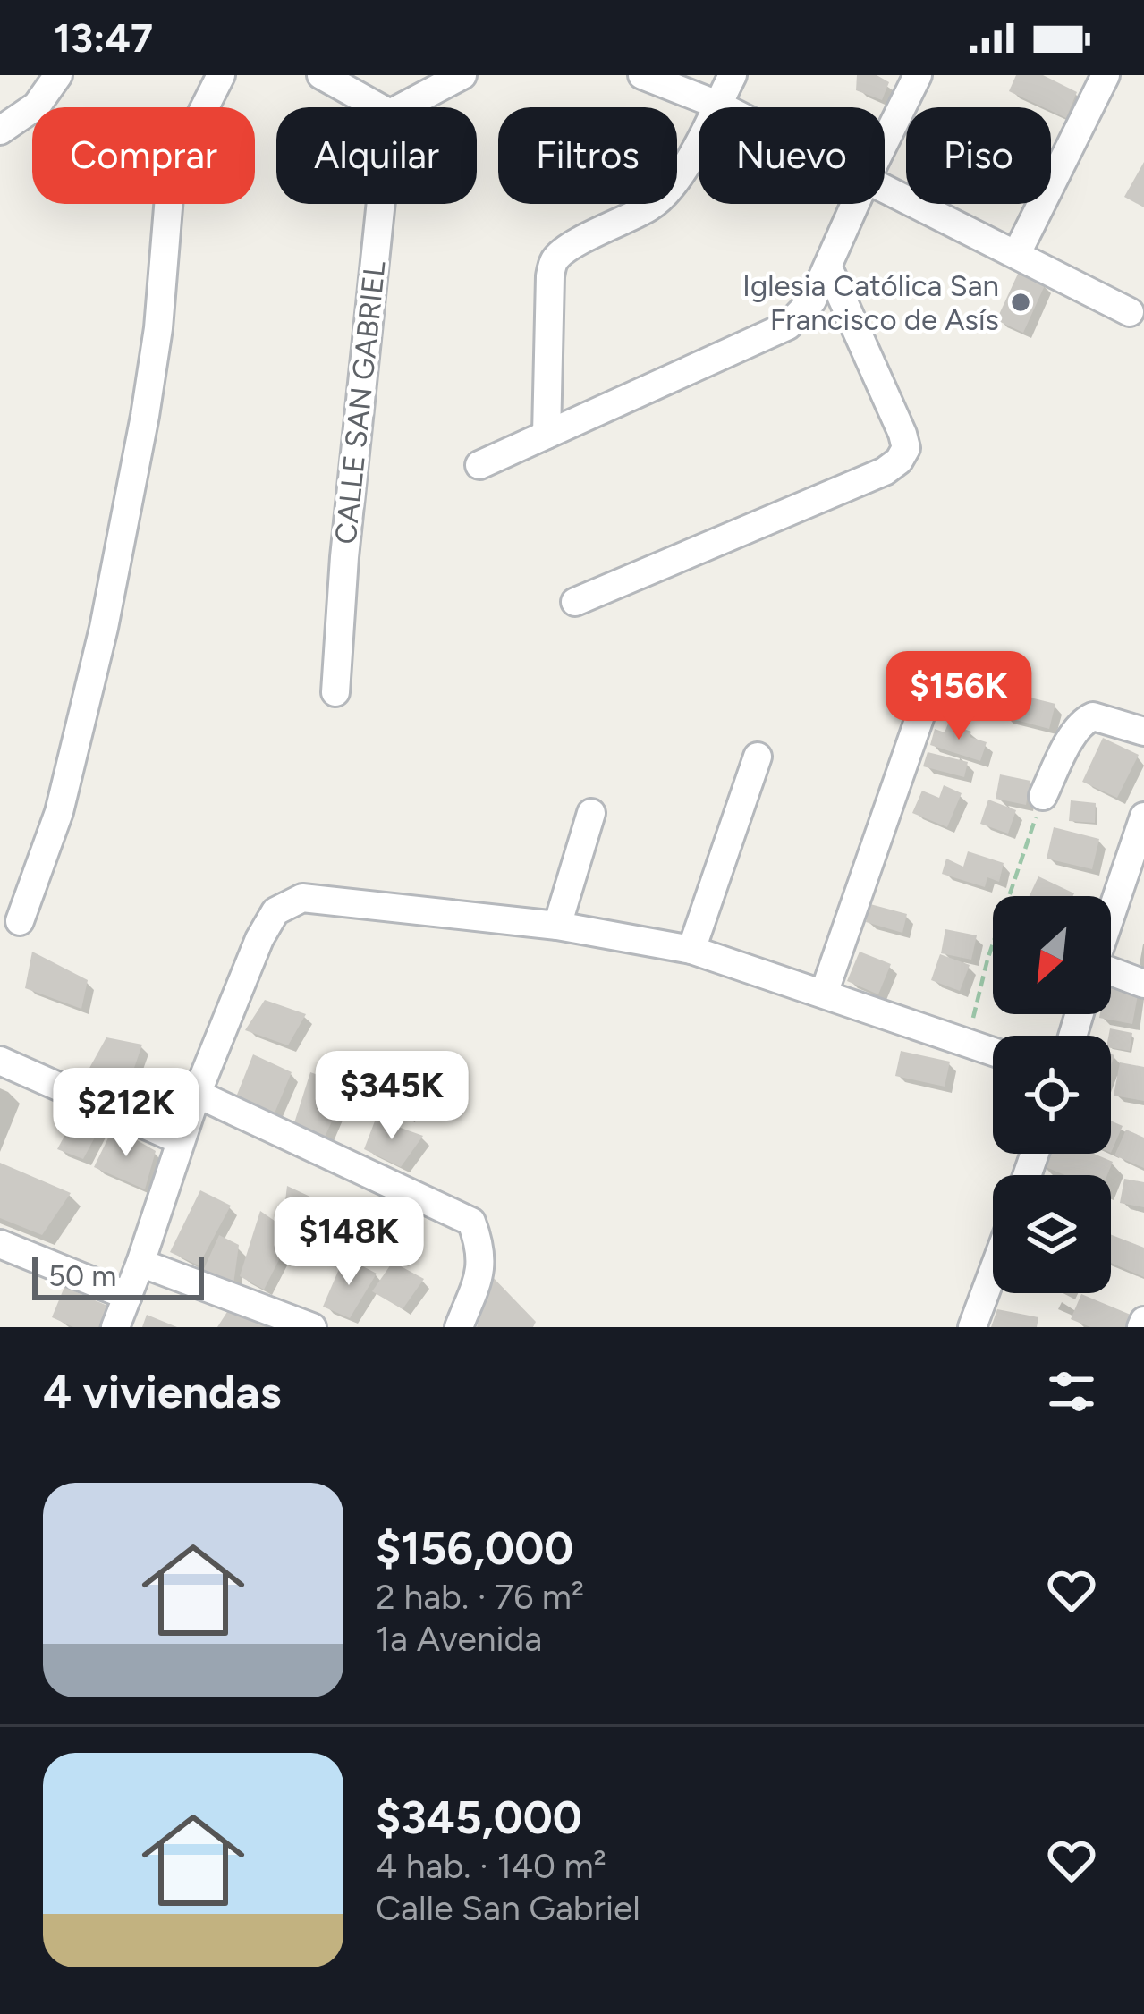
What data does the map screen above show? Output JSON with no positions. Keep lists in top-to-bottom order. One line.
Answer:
{"streets":{"street":["CALLE SAN GABRIEL"]},"places":["Iglesia Católica San Francisco de Asís"],"scale_bar":"50 m","north":"bottom left","page":{"status":"13:47","chip":["Comprar","Alquilar","Filtros","Nuevo","Piso"],"price":["$156K","$345K","$212K","$148K"],"scale":"50 m","heading":"4 viviendas","list":[{"name":"$156,000","note":"2 hab. · 76 m² · 1a Avenida"},{"name":"$345,000","note":"4 hab. · 140 m² · Calle San Gabriel"}]}}
